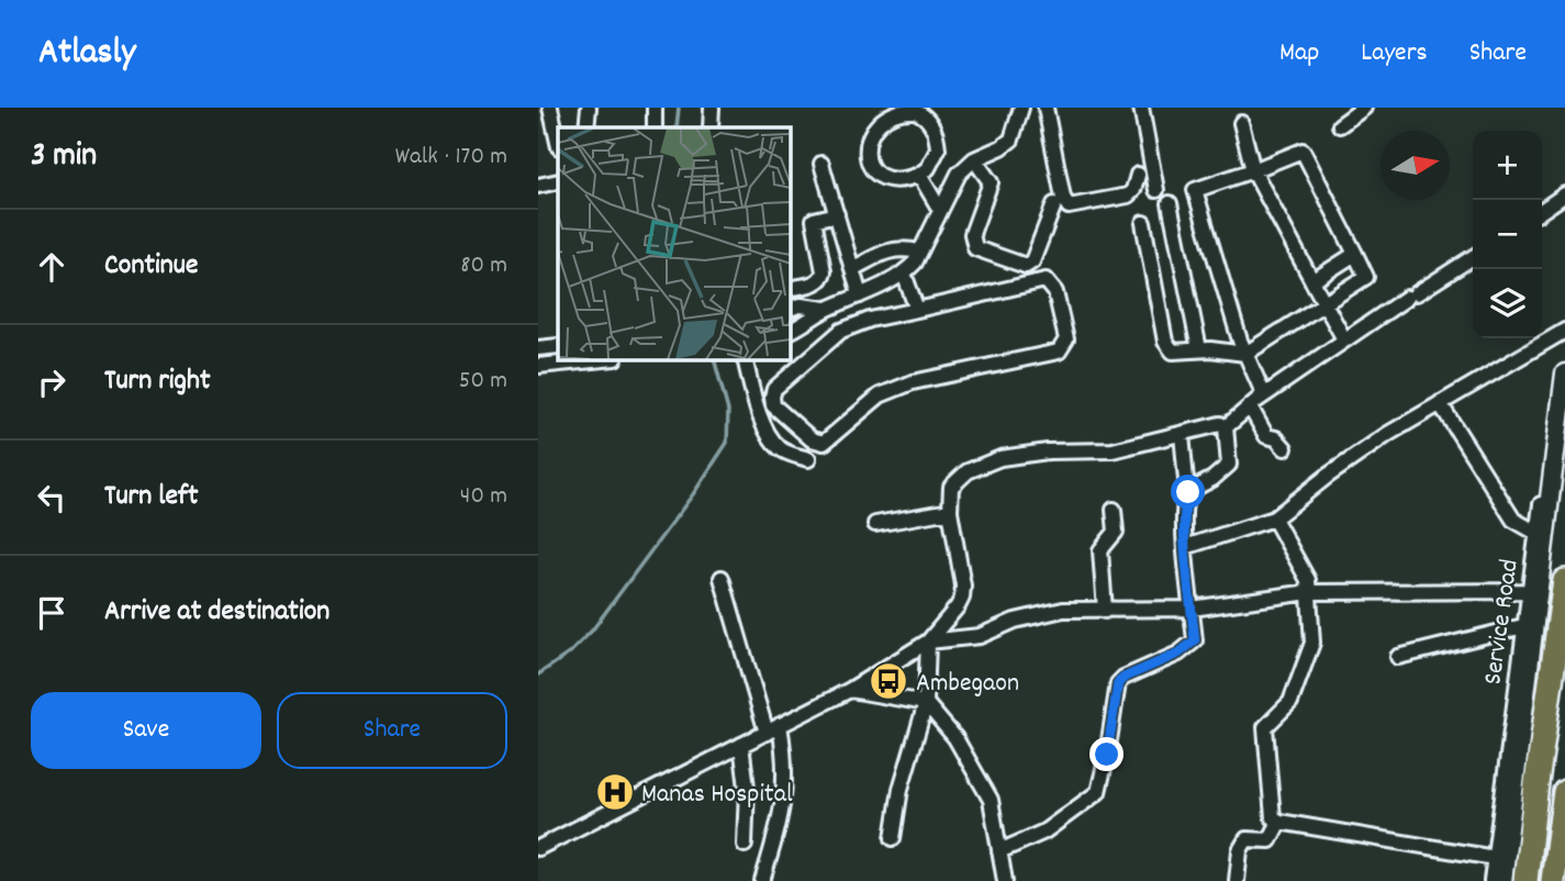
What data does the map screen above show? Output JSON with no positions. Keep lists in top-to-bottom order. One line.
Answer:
{"streets":{"street":["Service Road"]},"places":{"bus stop":["Ambegaon"],"hospital":["Manas Hospital"]},"north":"right","page":{"header":"Atlasly","nav":["Map","Layers","Share"],"heading":["3 min","Walk · 170 m"],"map_buttons":["+","−"],"list":[["Continue","80 m"],["Turn right","50 m"],["Turn left","40 m"],"Arrive at destination"],"buttons":["Save","Share"]}}
